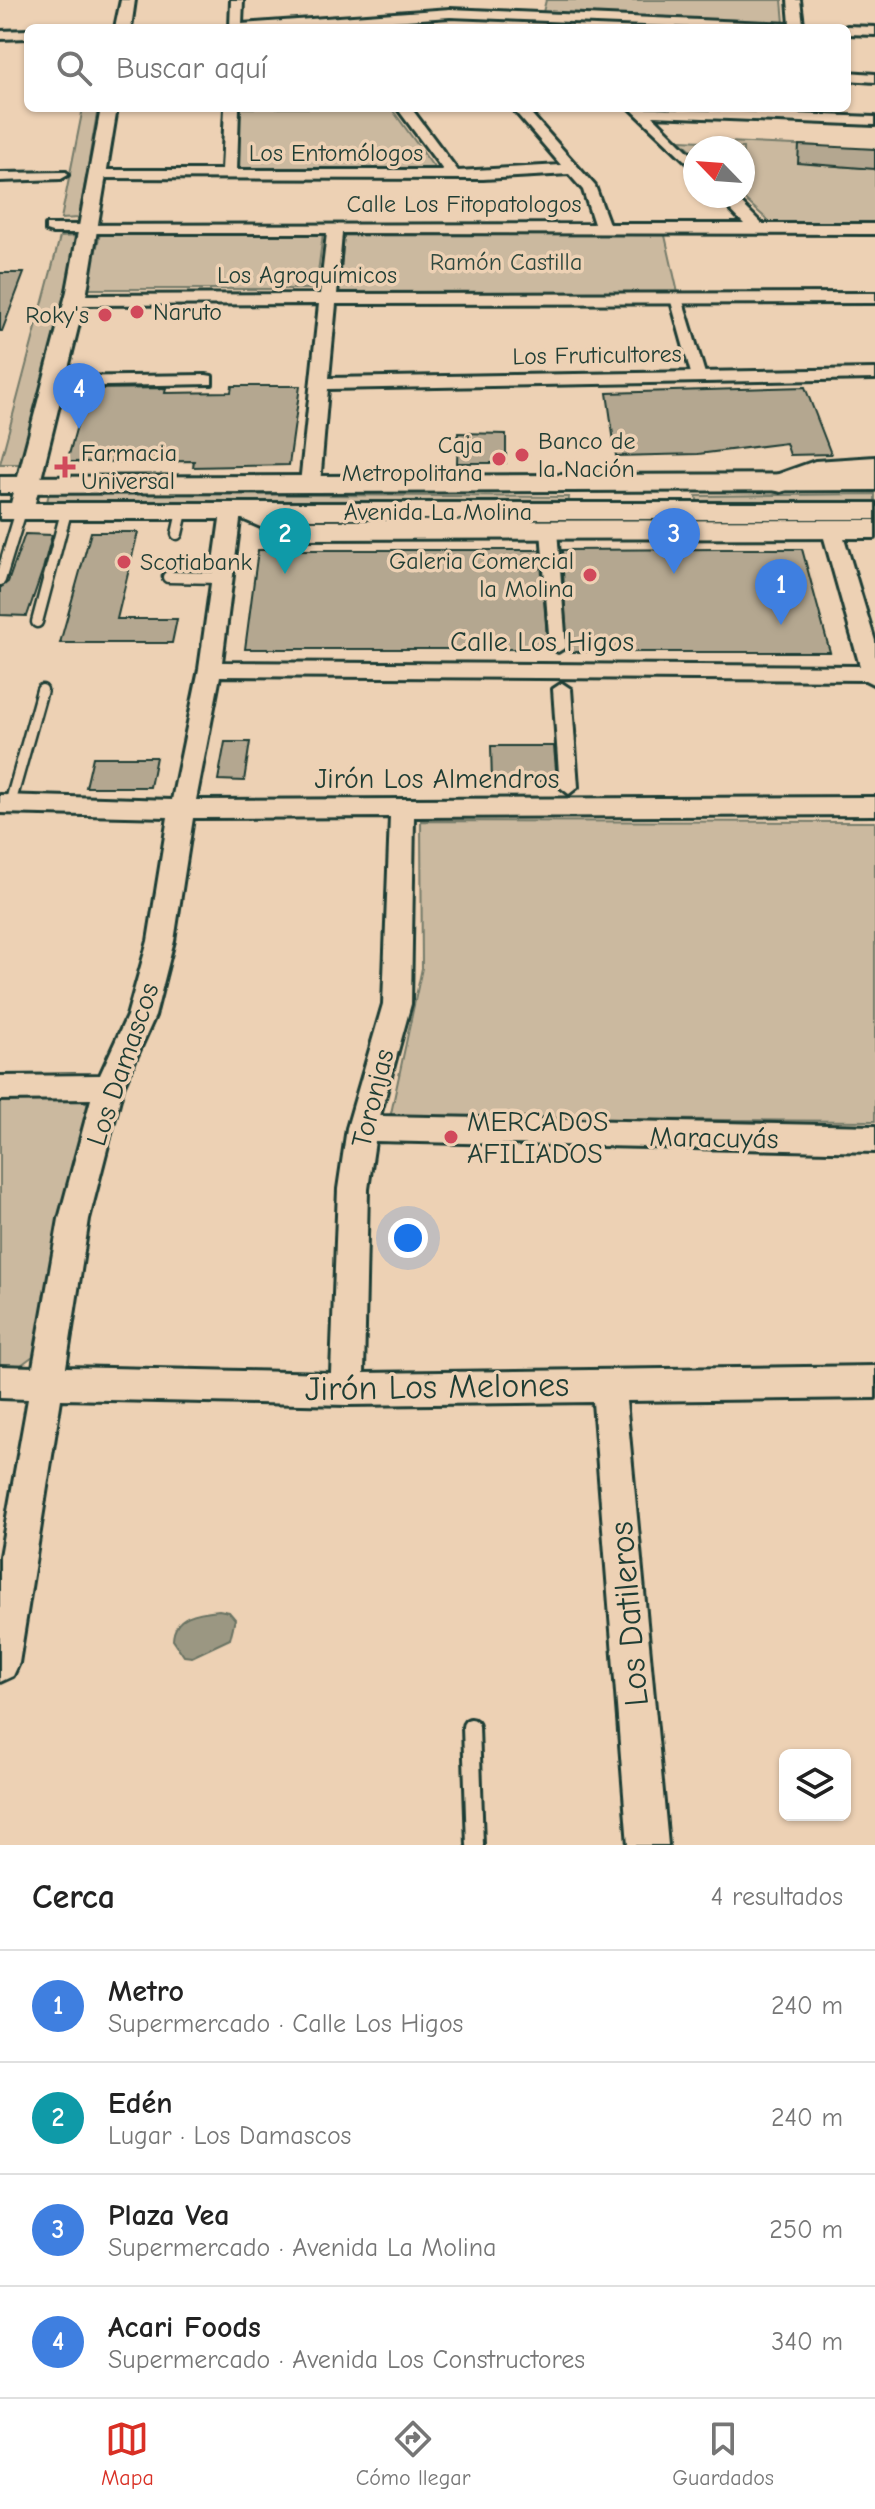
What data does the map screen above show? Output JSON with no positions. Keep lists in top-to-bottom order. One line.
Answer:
{"streets":{"main road":["Avenida La Molina"],"street":["Los Entomólogos","Calle Los Fitopatologos","Los Agroquímicos","Los Fruticultores","Calle Los Higos","Jirón Los Almendros","Los Damascos","Toronjas","Maracuyás","Jirón Los Melones","Los Datileros"]},"crossings":[["Avenida La Molina","Los Damascos"],["Calle Los Higos","Los Damascos"],["Jirón Los Almendros","Los Damascos"],["Jirón Los Almendros","Toronjas"],["Los Damascos","Jirón Los Melones"],["Toronjas","Maracuyás"],["Toronjas","Jirón Los Melones"],["Jirón Los Melones","Los Datileros"]],"parks":["Ramón Castilla"],"places":{"other":["Naruto","Roky's","Banco de la Nación","Caja Metropolitana","Scotiabank","Galeria Comercial la Molina","MERCADOS AFILIADOS"],"health":["Farmacia Universal"]},"north":"top left","page":{"search":"Buscar aquí","pins":["4","2","3","1"],"heading":["Cerca","4 resultados"],"list":[{"mark":"1","name":"Metro","note":"Supermercado · Calle Los Higos","value":"240 m"},{"mark":"2","name":"Edén","note":"Lugar · Los Damascos","value":"240 m"},{"mark":"3","name":"Plaza Vea","note":"Supermercado · Avenida La Molina","value":"250 m"},{"mark":"4","name":"Acari Foods","note":"Supermercado · Avenida Los Constructores","value":"340 m"}],"nav":["Mapa","Cómo llegar","Guardados"]}}
